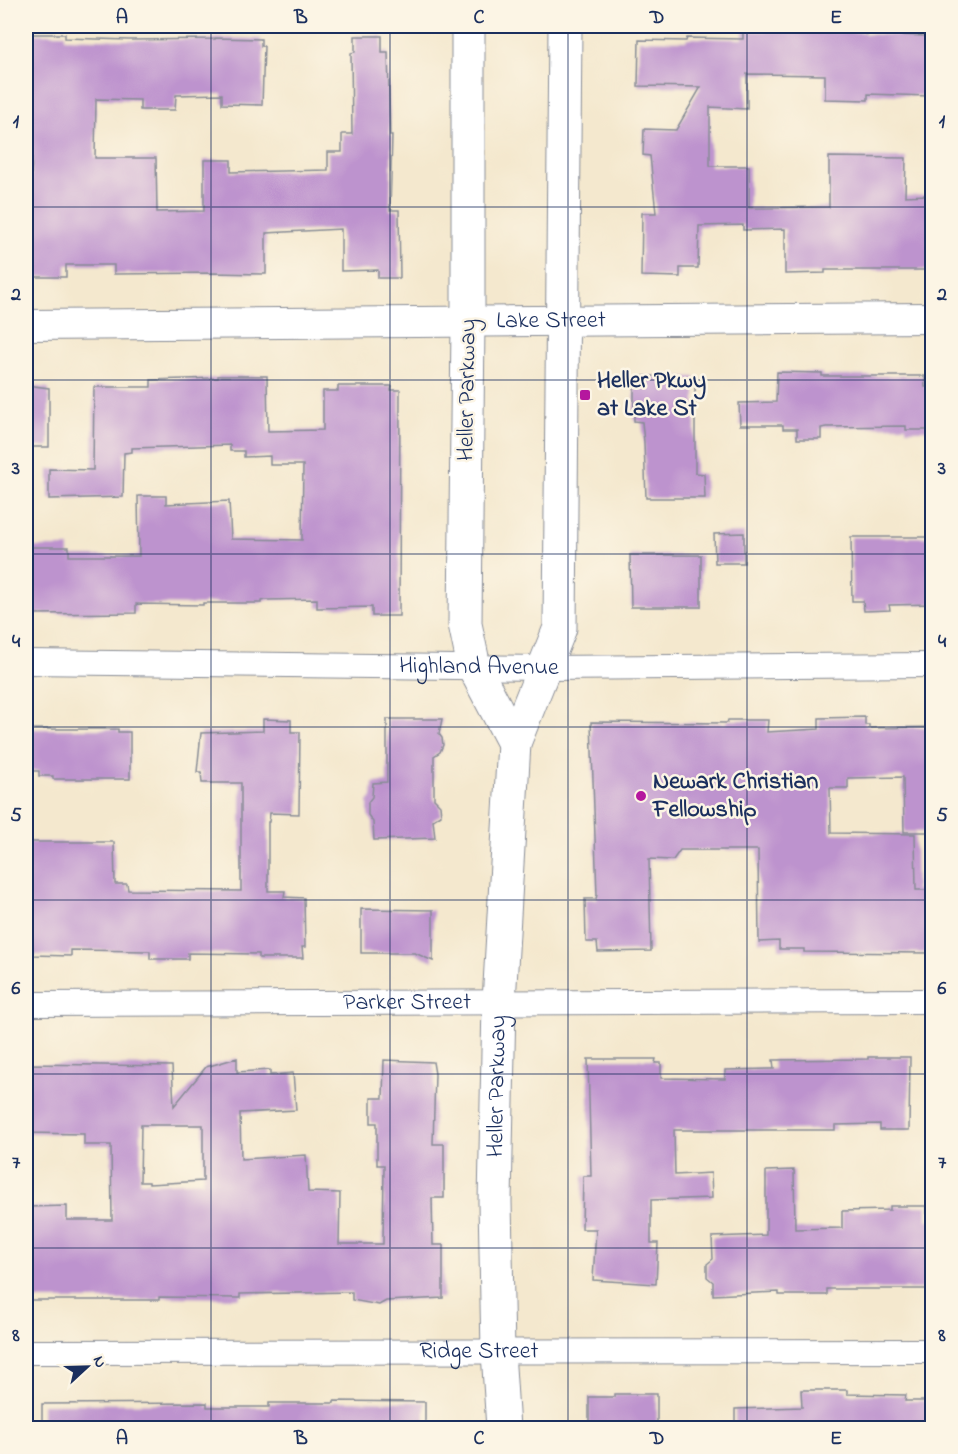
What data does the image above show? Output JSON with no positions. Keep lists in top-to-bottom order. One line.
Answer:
{"streets":{"main road":["Heller Parkway"],"street":["Lake Street","Highland Avenue","Parker Street","Ridge Street"]},"crossings":[["Lake Street","Heller Parkway"],["Heller Parkway","Highland Avenue"],["Heller Parkway","Parker Street"],["Heller Parkway","Ridge Street"]],"places":{"transit":["Heller Pkwy at Lake St"],"other":["Newark Christian Fellowship"]},"north":"right","grid":{"columns":["A","B","C","D","E"],"rows":["1","2","3","4","5","6","7","8"]}}
